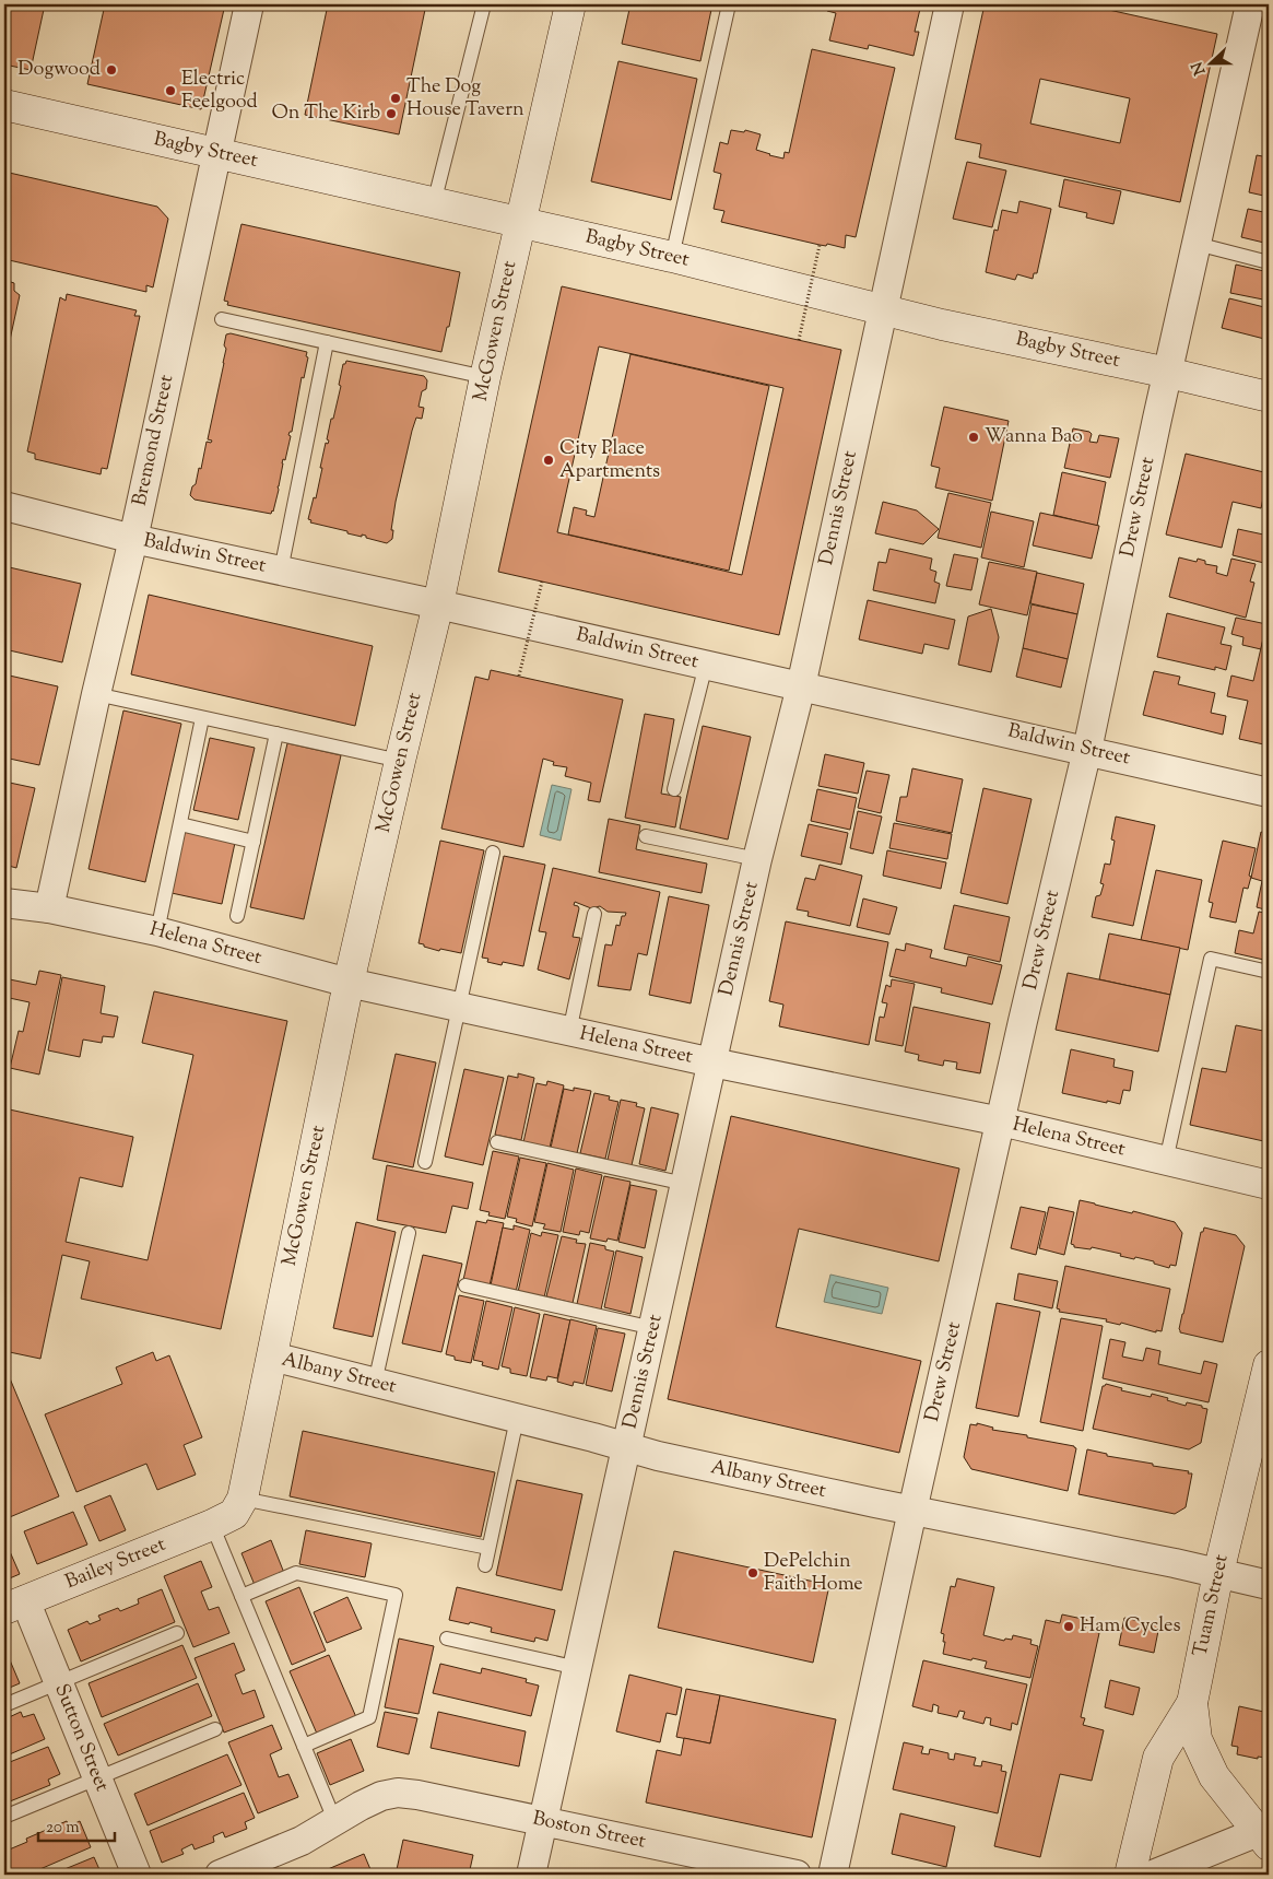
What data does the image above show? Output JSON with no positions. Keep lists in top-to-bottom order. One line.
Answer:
{"streets":{"street":["Bagby Street","McGowen Street","Bremond Street","Drew Street","Dennis Street","Baldwin Street","Helena Street","Albany Street","Bailey Street","Tuam Street","Sutton Street","Boston Street"]},"crossings":[["Bagby Street","McGowen Street"],["Bagby Street","Bremond Street"],["Bagby Street","Drew Street"],["Bagby Street","Dennis Street"],["McGowen Street","Baldwin Street"],["McGowen Street","Helena Street"],["McGowen Street","Albany Street"],["McGowen Street","Bailey Street"],["Bremond Street","Baldwin Street"],["Bremond Street","Helena Street"],["Drew Street","Baldwin Street"],["Drew Street","Helena Street"],["Drew Street","Albany Street"],["Dennis Street","Baldwin Street"],["Dennis Street","Helena Street"],["Dennis Street","Albany Street"],["Dennis Street","Boston Street"],["Albany Street","Tuam Street"],["Bailey Street","Sutton Street"]],"places":["Dogwood","Electric Feelgood","The Dog House Tavern","On The Kirb","Wanna Bao","City Place Apartments","DePelchin Faith Home","Ham Cycles"],"scale_bar":"20 m","north":"left"}
